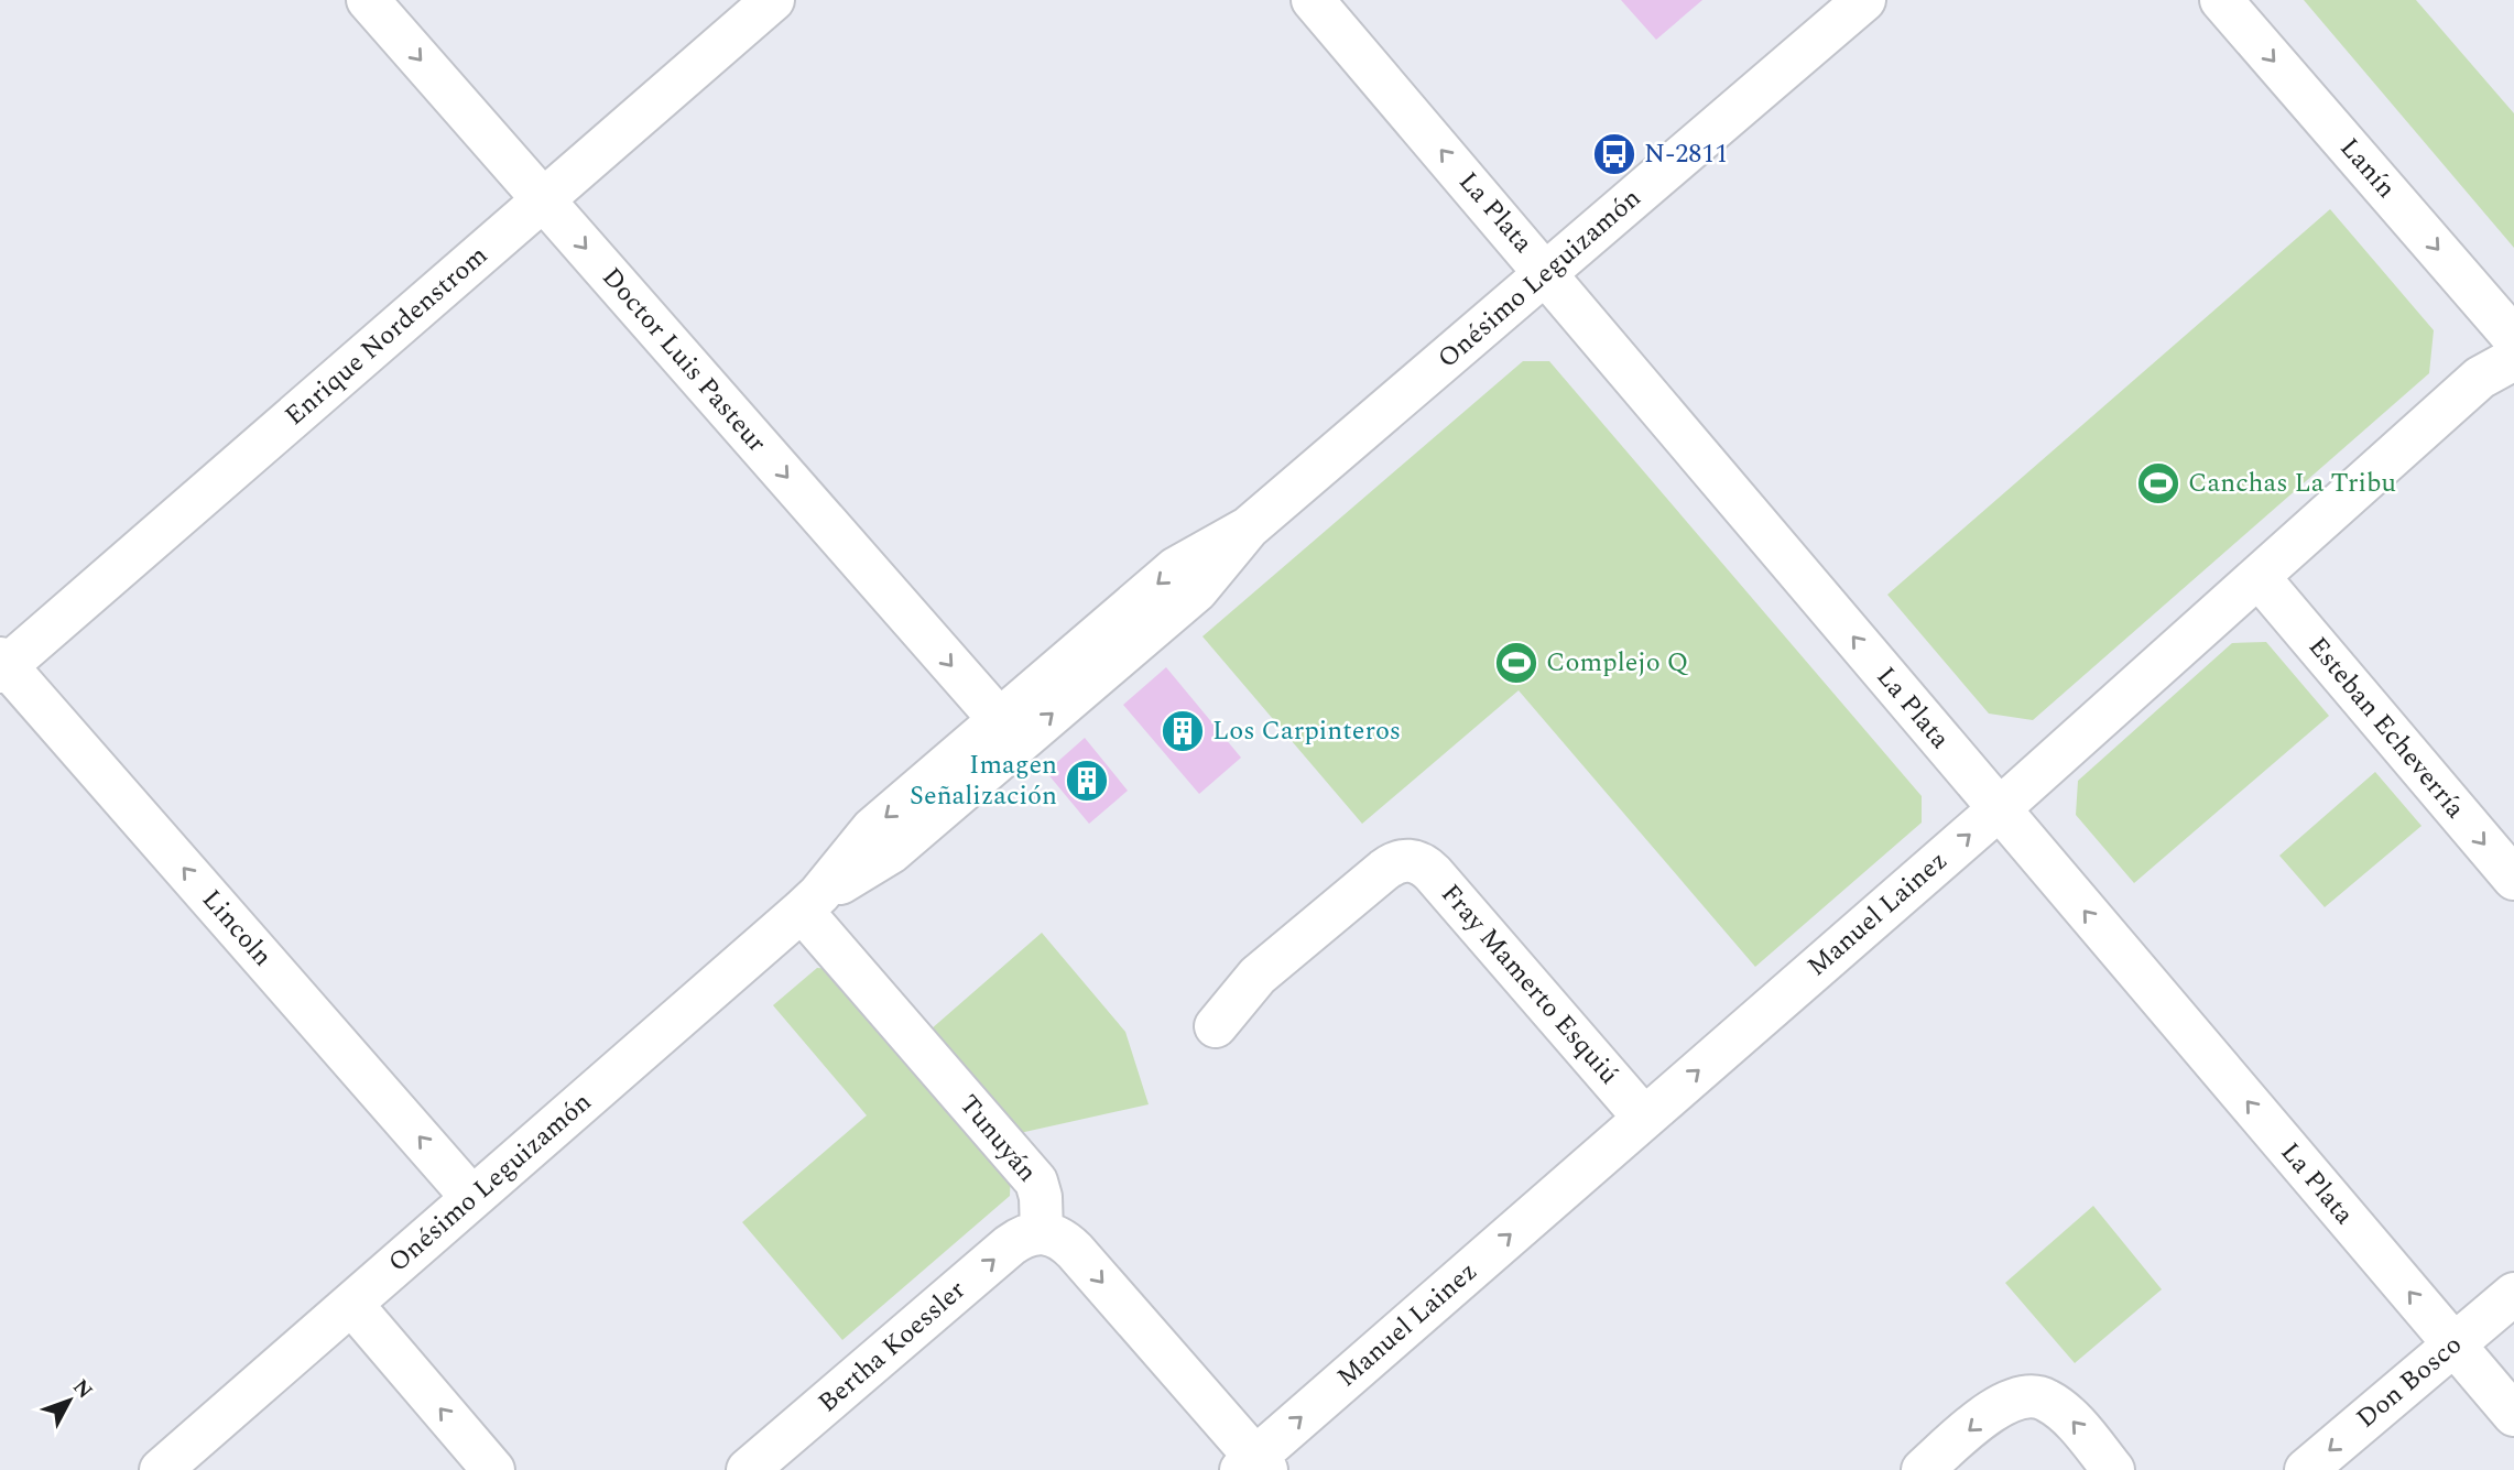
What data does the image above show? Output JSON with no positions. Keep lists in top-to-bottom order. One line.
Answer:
{"streets":{"street":["Lanín","La Plata","Onésimo Leguizamón","Enrique Nordenstrom","Doctor Luis Pasteur","Esteban Echeverría","Manuel Lainez","Lincoln","Fray Mamerto Esquiú","Tunuyán","Bertha Koessler","Don Bosco"]},"crossings":[["La Plata","Onésimo Leguizamón"],["La Plata","Manuel Lainez"],["La Plata","Don Bosco"],["Onésimo Leguizamón","Doctor Luis Pasteur"],["Onésimo Leguizamón","Lincoln"],["Onésimo Leguizamón","Tunuyán"],["Enrique Nordenstrom","Doctor Luis Pasteur"],["Enrique Nordenstrom","Lincoln"],["Esteban Echeverría","Manuel Lainez"],["Manuel Lainez","Fray Mamerto Esquiú"],["Tunuyán","Bertha Koessler"]],"one_way":["Lanín","La Plata","Doctor Luis Pasteur","Esteban Echeverría","Manuel Lainez","Lincoln","Bertha Koessler","Don Bosco"],"places":{"bus stop":["N-2811"],"sports":["Canchas La Tribu","Complejo Q"],"building":["Los Carpinteros","Imagen Señalización"]},"north":"top right"}
